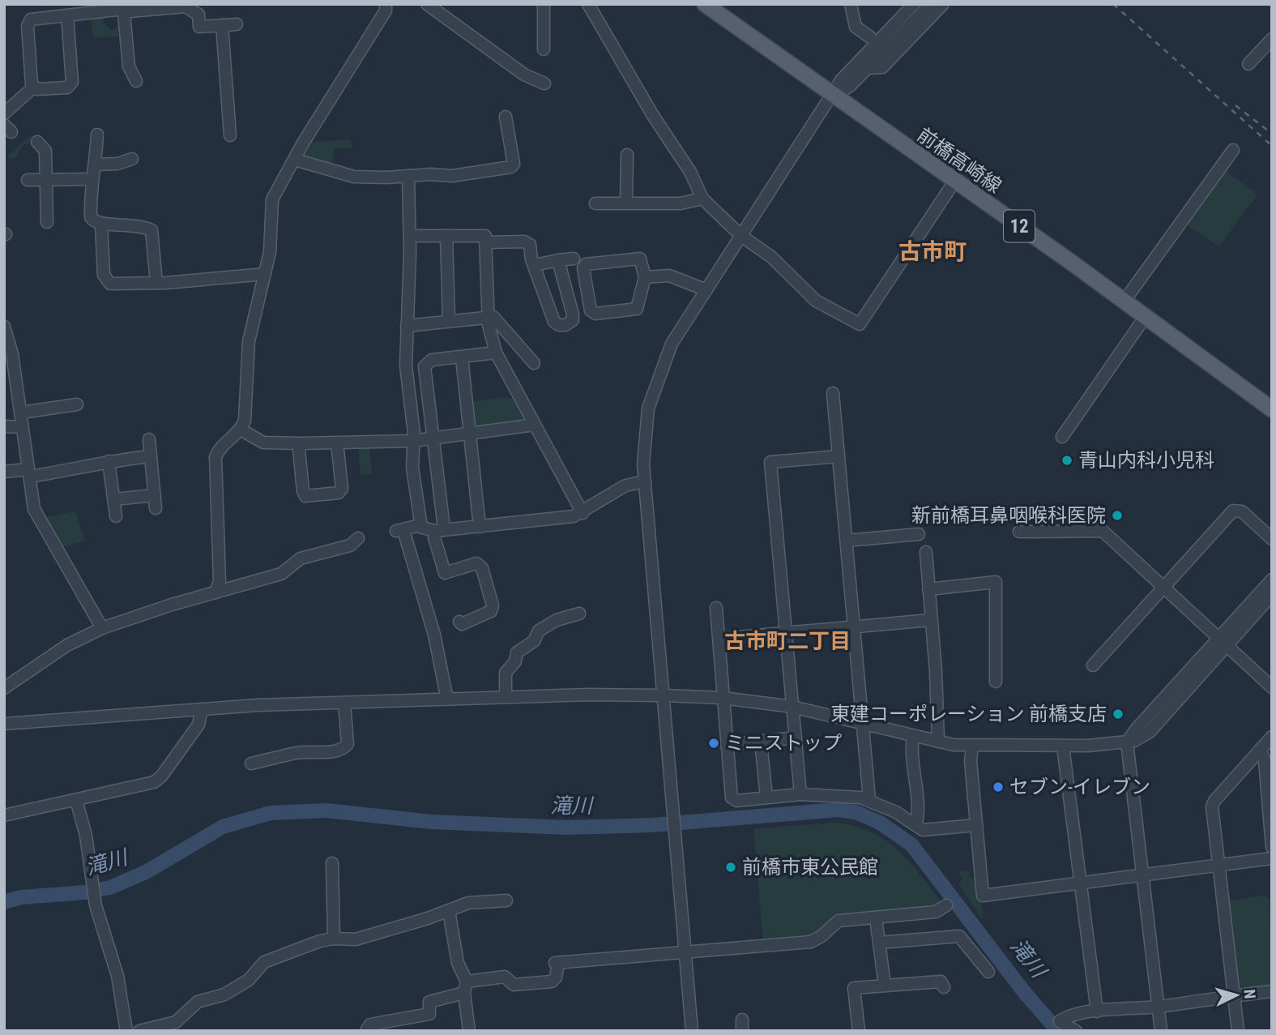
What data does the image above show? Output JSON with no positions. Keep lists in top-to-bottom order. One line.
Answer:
{"streets":{"main road":["前橋高崎線","12"]},"districts":["古市町","古市町二丁目"],"water":["滝川"],"places":["青山内科小児科","新前橋耳鼻咽喉科医院","東建コーポレーション 前橋支店","ミニストップ","セブン-イレブン","前橋市東公民館"],"north":"right"}
